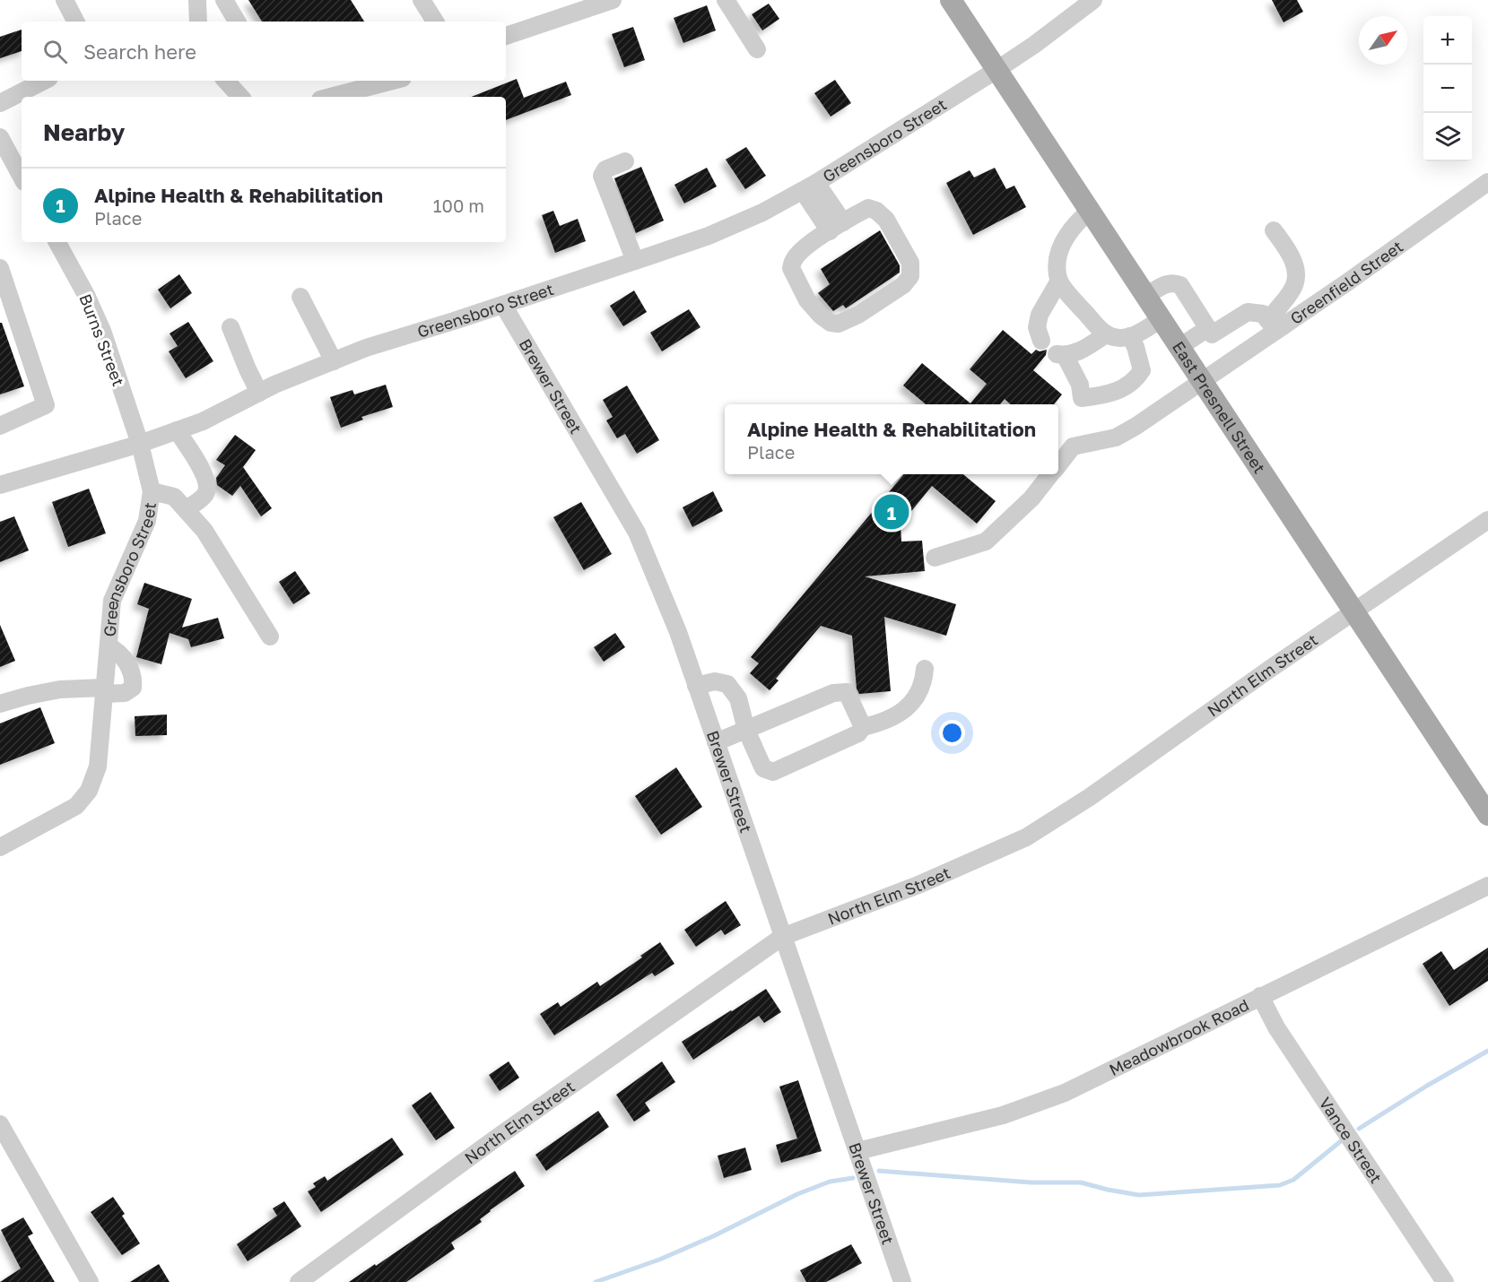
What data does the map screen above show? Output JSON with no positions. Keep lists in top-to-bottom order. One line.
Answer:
{"streets":{"main road":["East Presnell Street"],"street":["Greensboro Street","Greenfield Street","Burns Street","Brewer Street","North Elm Street","Meadowbrook Road","Vance Street"]},"crossings":[["Greensboro Street","Burns Street"],["Greensboro Street","Brewer Street"],["Greensboro Street","East Presnell Street"],["Greenfield Street","East Presnell Street"],["Brewer Street","North Elm Street"],["Brewer Street","Meadowbrook Road"],["East Presnell Street","North Elm Street"],["Meadowbrook Road","Vance Street"]],"north":"top right","page":{"map_buttons":["+","−"],"search":"Search here","heading":"Nearby","list":[{"mark":"1","name":"Alpine Health & Rehabilitation","note":"Place","value":"100 m"}],"popup":["Alpine Health & Rehabilitation","Place"],"pins":"1"}}
